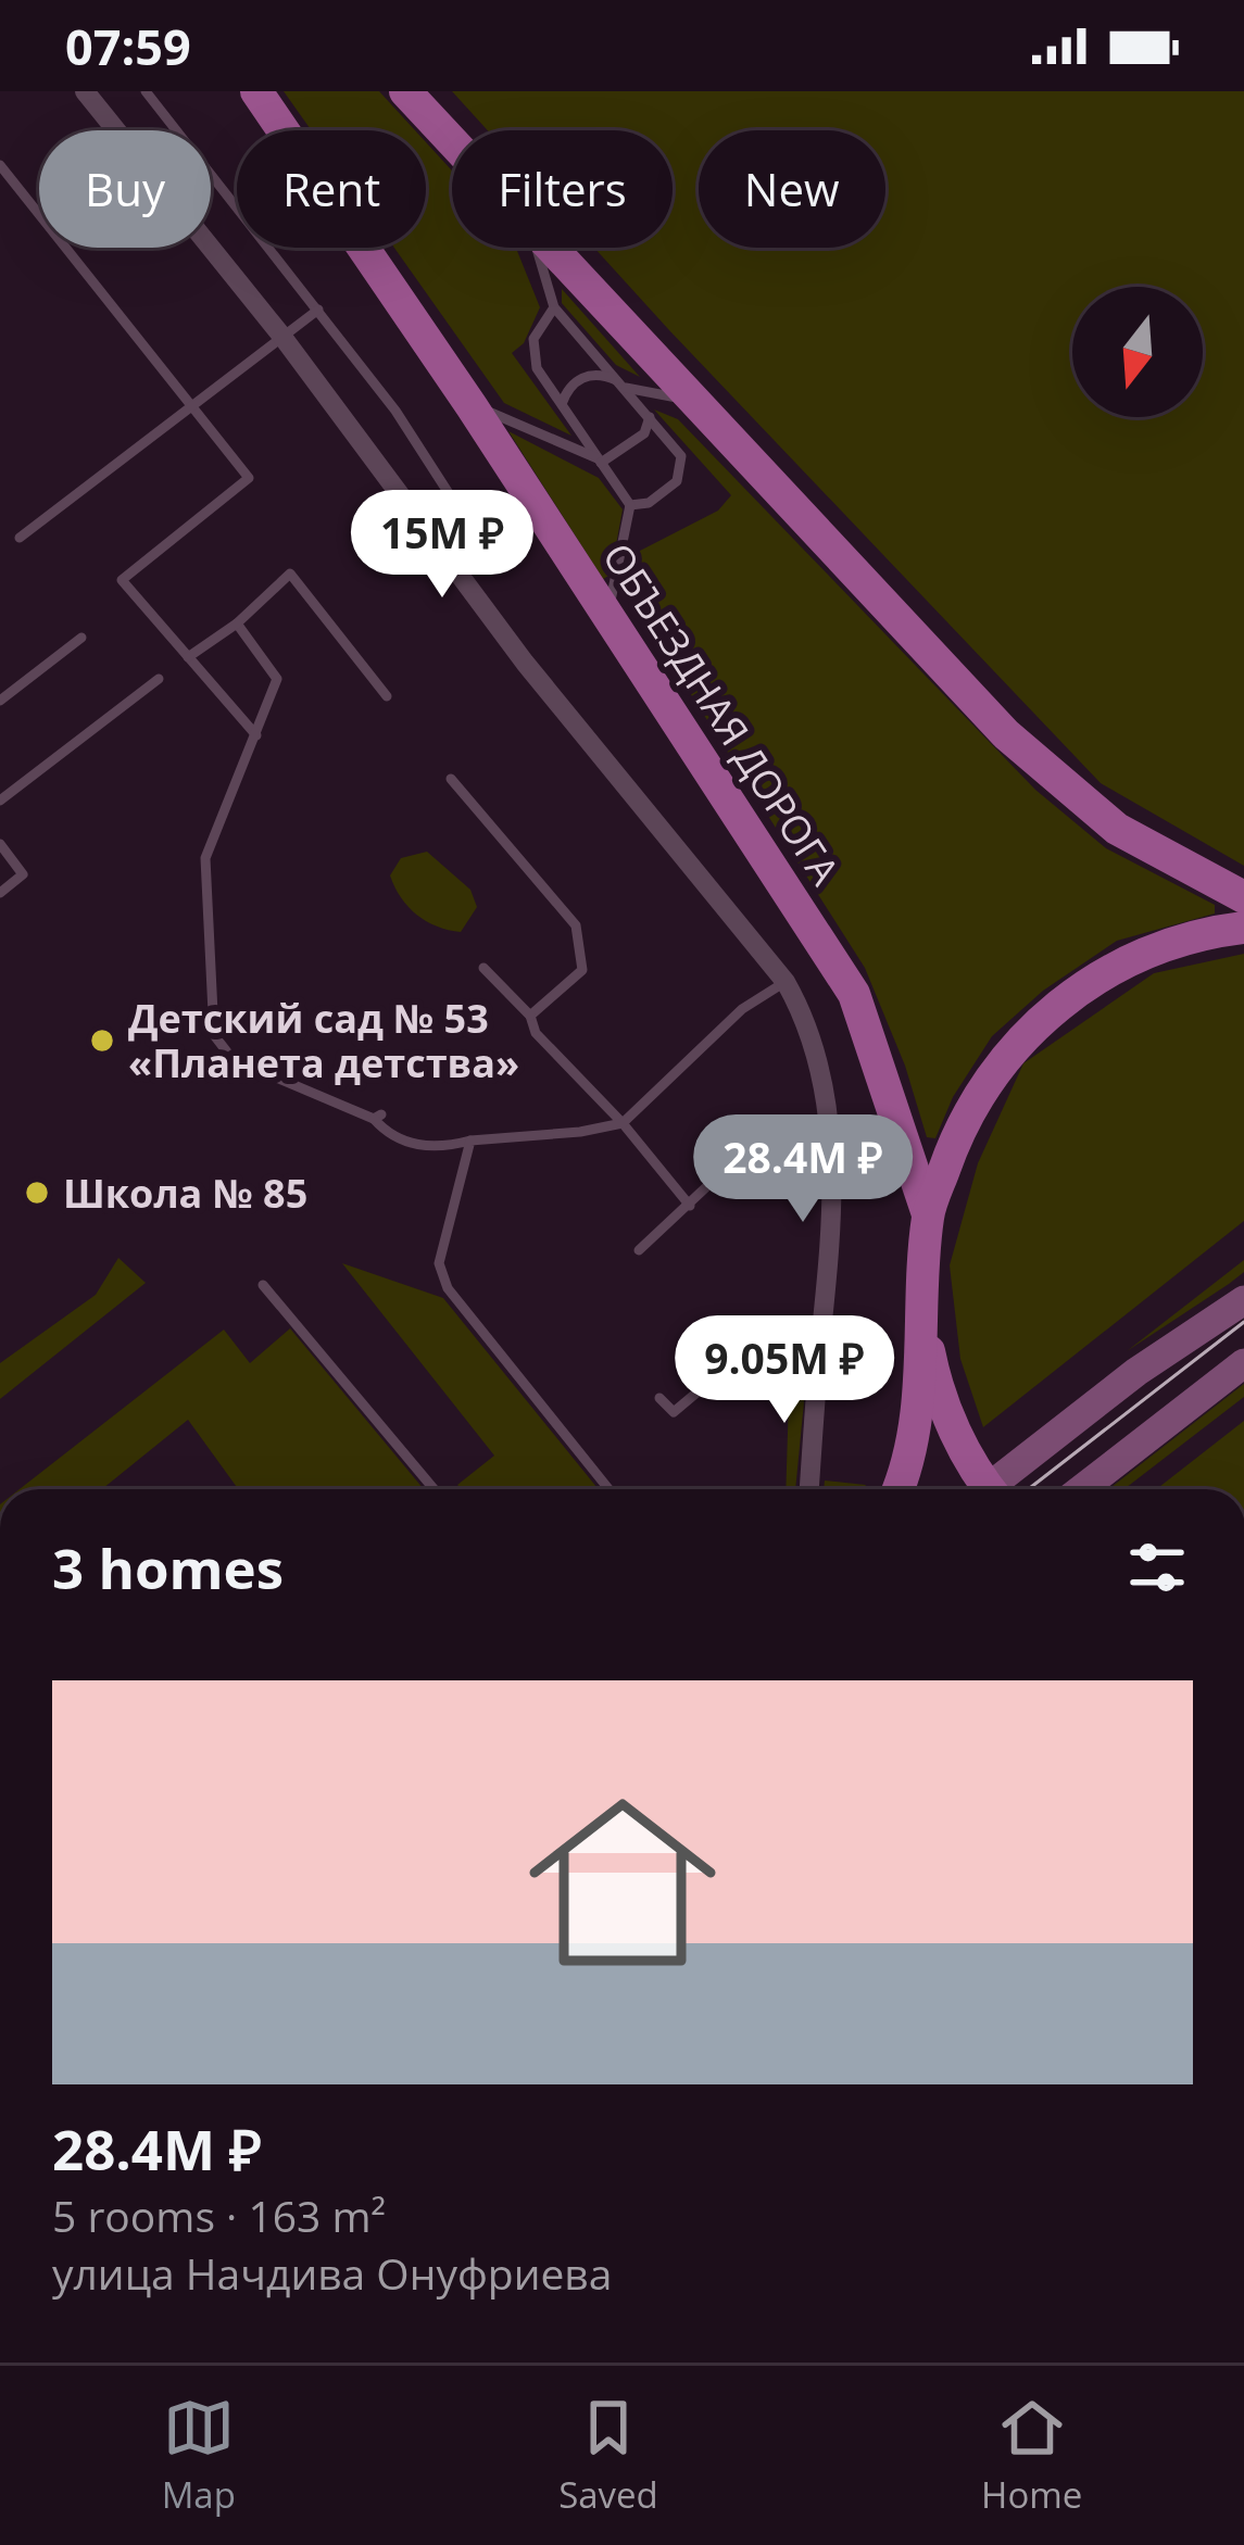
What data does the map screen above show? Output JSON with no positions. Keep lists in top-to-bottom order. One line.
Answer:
{"streets":{"main road":["ОБЪЕЗДНАЯ ДОРОГА"]},"places":["Детский сад № 53 «Планета детства»","Школа № 85"],"north":"bottom","page":{"status":"07:59","chip":["Buy","Rent","Filters","New"],"price":["15M ₽","28.4M ₽","9.05M ₽"],"heading":"3 homes","list":[{"name":"28.4M ₽","note":"5 rooms · 163 m² · улица Начдива Онуфриева"}],"tabs":["Map","Saved","Home"]}}
